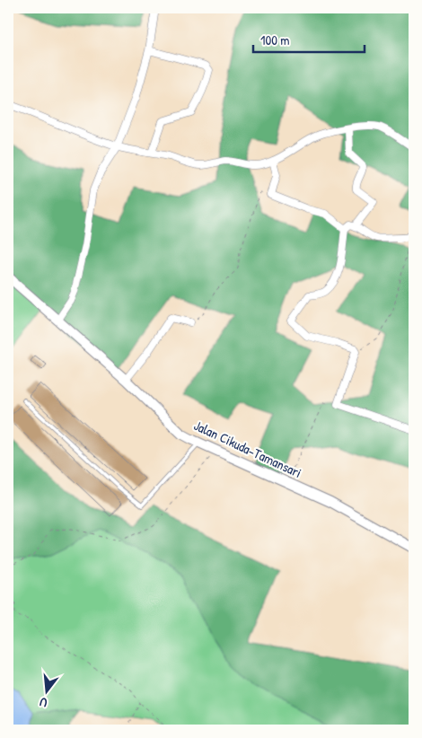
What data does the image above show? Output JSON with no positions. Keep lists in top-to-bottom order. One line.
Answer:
{"streets":{"street":["Jalan Cikuda–Tamansari"]},"scale_bar":"100 m","north":"bottom"}
